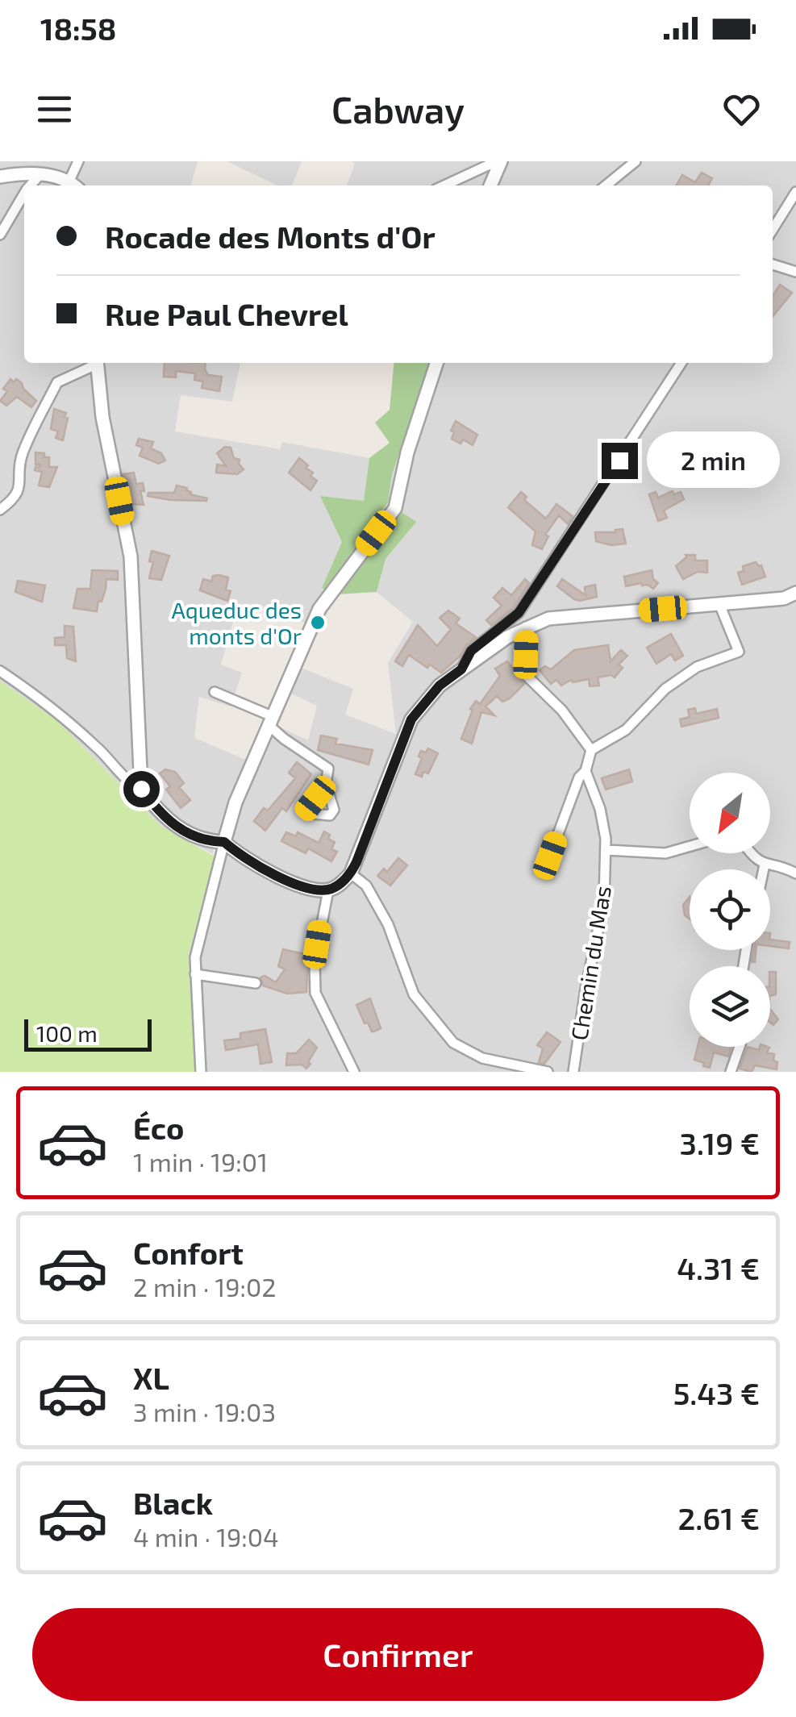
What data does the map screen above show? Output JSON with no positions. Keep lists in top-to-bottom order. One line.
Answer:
{"streets":{"street":["Chemin du Mas"]},"places":["Aqueduc des monts d'Or"],"scale_bar":"100 m","north":"bottom left","page":{"status":"18:58","header":"Cabway","banner":["Rocade des Monts d'Or","Rue Paul Chevrel"],"bubble":"2 min","scale":"100 m","list":[{"name":"Éco","note":"1 min · 19:01","value":"3.19 €"},{"name":"Confort","note":"2 min · 19:02","value":"4.31 €"},{"name":"XL","note":"3 min · 19:03","value":"5.43 €"},{"name":"Black","note":"4 min · 19:04","value":"2.61 €"}],"buttons":"Confirmer"}}
